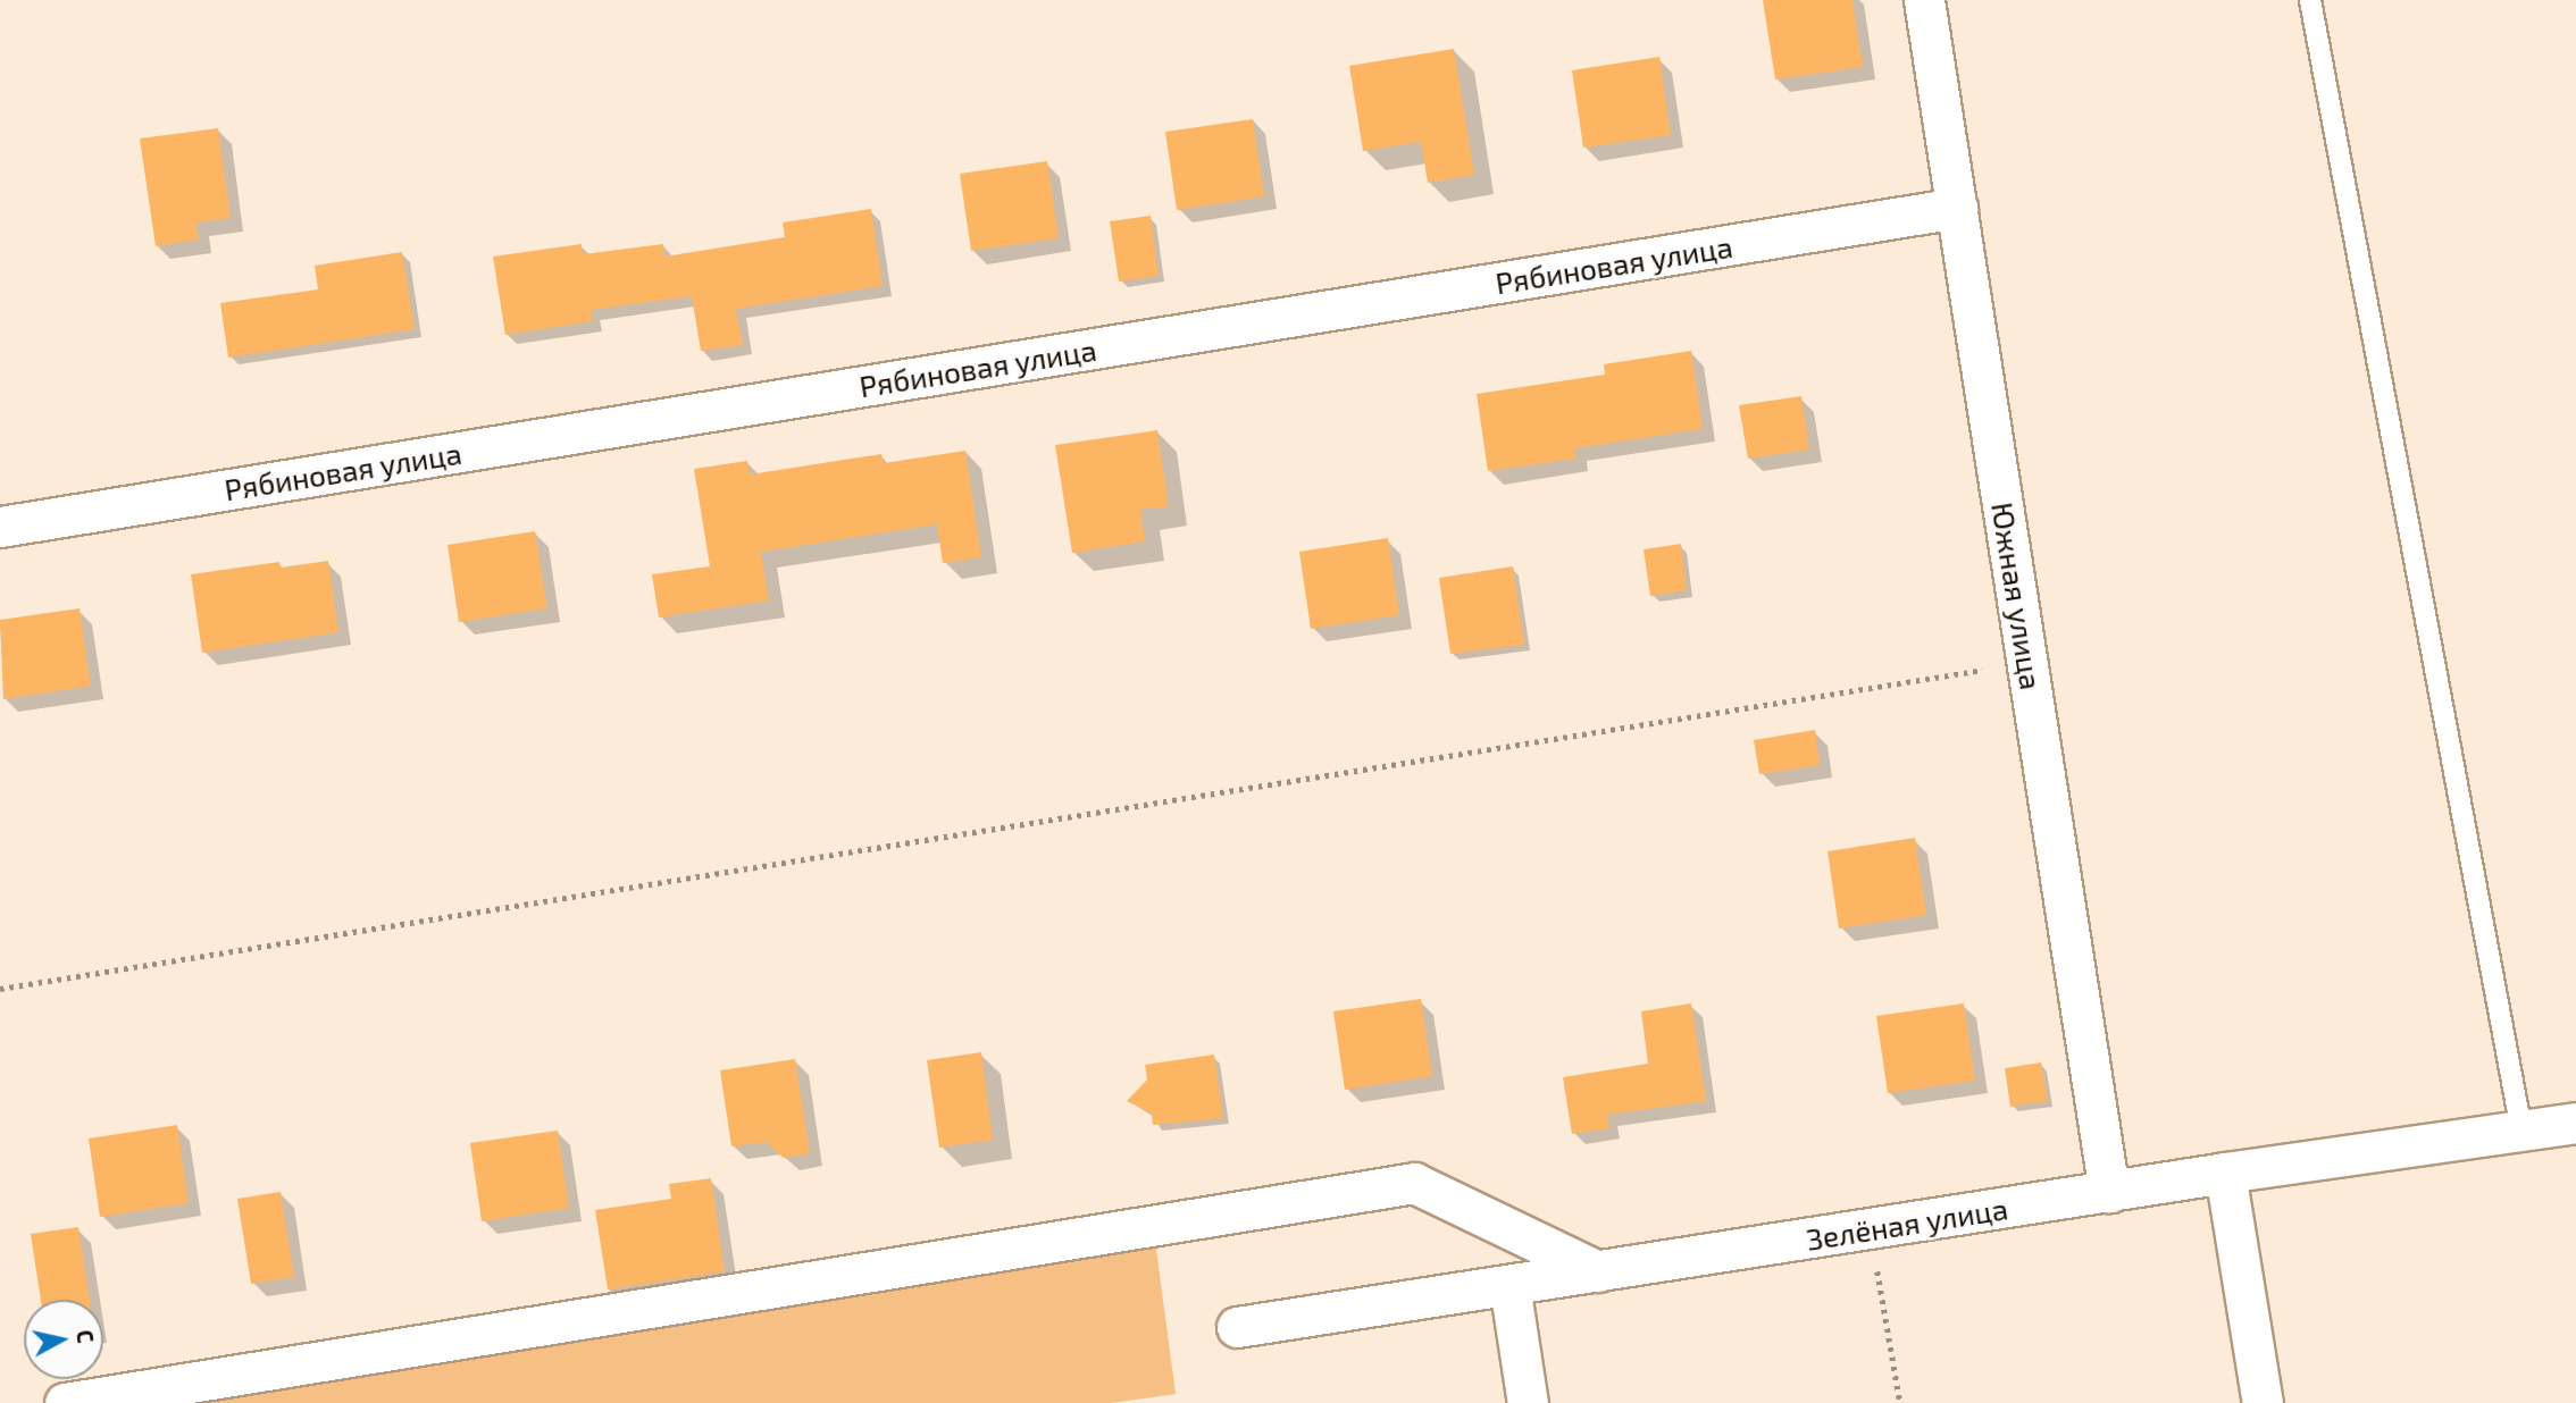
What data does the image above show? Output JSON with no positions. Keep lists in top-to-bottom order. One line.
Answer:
{"streets":{"street":["Рябиновая улица","Южная улица","Зелёная улица"]},"crossings":[["Рябиновая улица","Южная улица"],["Южная улица","Зелёная улица"]],"north":"right"}
